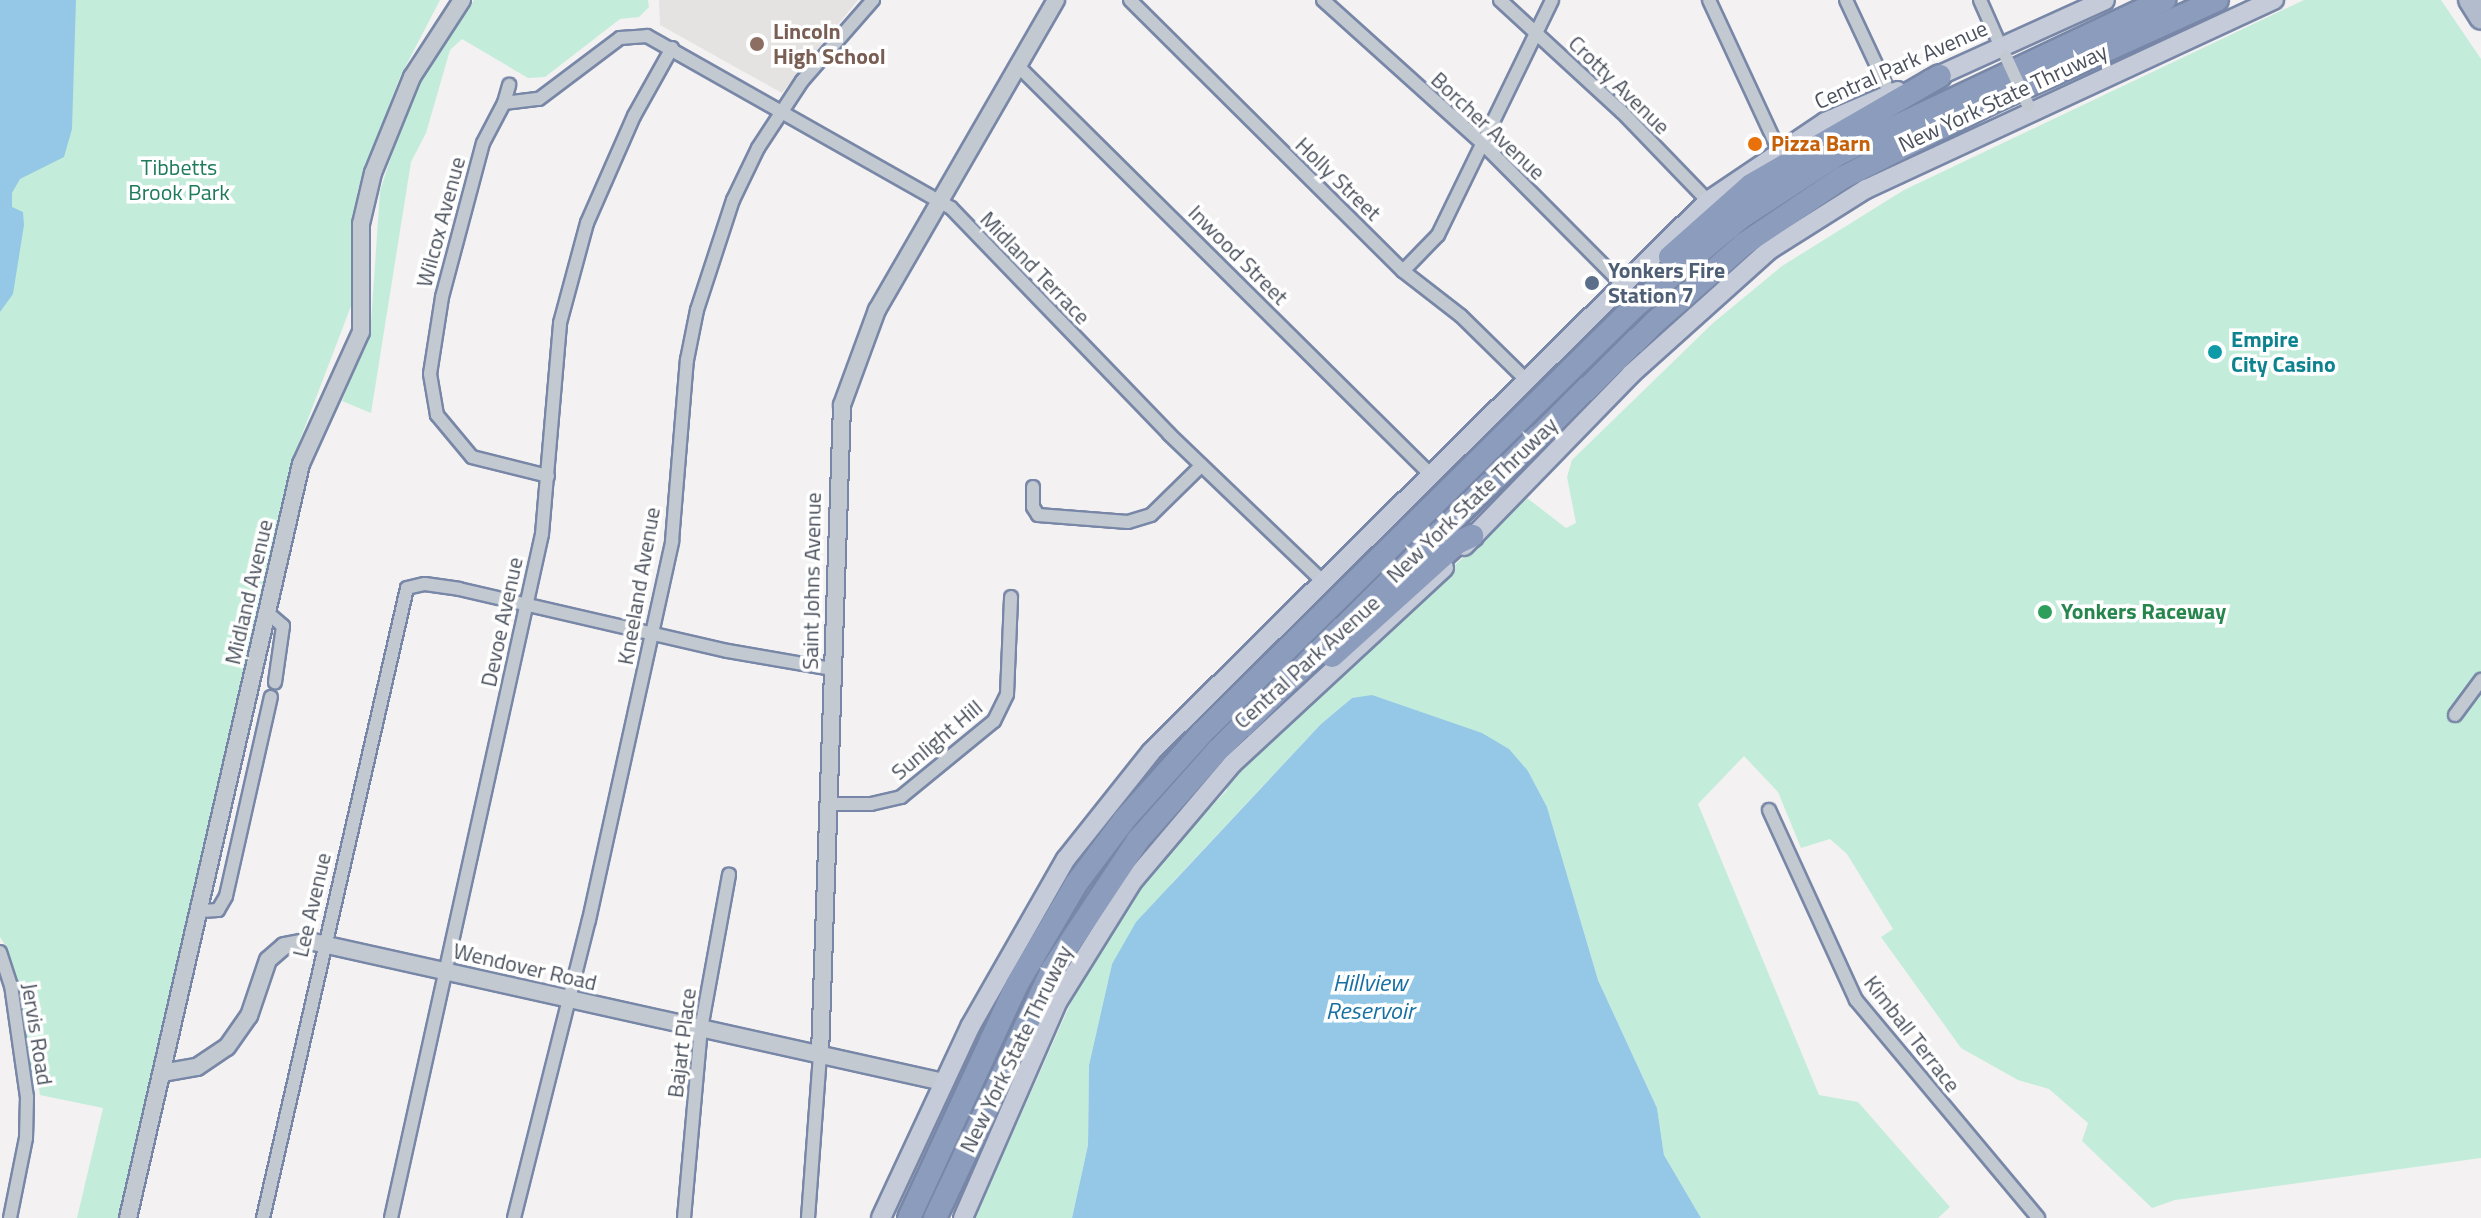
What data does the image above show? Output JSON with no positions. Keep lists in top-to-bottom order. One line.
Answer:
{"streets":{"highway":["New York State Thruway"],"main road":["Central Park Avenue"],"street":["Crotty Avenue","Borcher Avenue","Holly Street","Wilcox Avenue","Inwood Street","Midland Terrace","Saint Johns Avenue","Kneeland Avenue","Midland Avenue","Devoe Avenue","Sunlight Hill","Lee Avenue","Wendover Road","Jervis Road","Kimball Terrace","Bajart Place"]},"crossings":[["Central Park Avenue","Crotty Avenue"],["Central Park Avenue","Borcher Avenue"],["Central Park Avenue","Holly Street"],["Central Park Avenue","Inwood Street"],["Central Park Avenue","Midland Terrace"],["Central Park Avenue","Wendover Road"],["Wilcox Avenue","Devoe Avenue"],["Inwood Street","Saint Johns Avenue"],["Midland Terrace","Saint Johns Avenue"],["Midland Terrace","Kneeland Avenue"],["Midland Terrace","Devoe Avenue"],["Saint Johns Avenue","Sunlight Hill"],["Saint Johns Avenue","Wendover Road"],["Kneeland Avenue","Wendover Road"],["Midland Avenue","Wendover Road"],["Devoe Avenue","Lee Avenue"],["Devoe Avenue","Wendover Road"],["Lee Avenue","Wendover Road"],["Wendover Road","Bajart Place"]],"water":["Hillview Reservoir"],"parks":["Tibbetts Brook Park"],"places":["Lincoln High School","Pizza Barn","Yonkers Fire Station 7","Empire City Casino","Yonkers Raceway"]}
